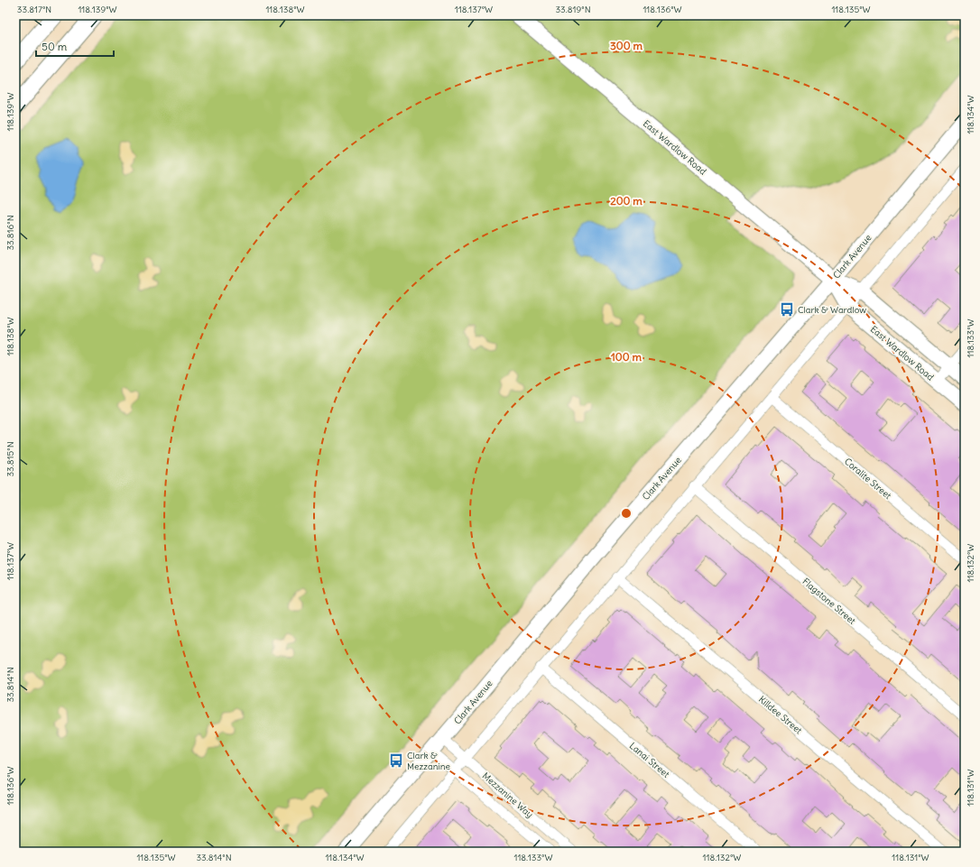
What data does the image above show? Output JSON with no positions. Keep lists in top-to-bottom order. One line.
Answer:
{"streets":{"main road":["East Wardlow Road","Clark Avenue"],"street":["Coralite Street","Flagstone Street","Killdee Street","Lanai Street","Mezzanine Way"]},"crossings":[["East Wardlow Road","Clark Avenue"],["Clark Avenue","Mezzanine Way"]],"places":{"bus stop":["Clark & Wardlow","Clark & Mezzanine"]},"scale_bar":"50 m","coordinates":["33.817°N","118.139°W","118.138°W","118.137°W","33.819°N","118.136°W","118.135°W","118.134°W","33.816°N","118.133°W","33.815°N","118.132°W","33.814°N","118.131°W"],"rings":["300 m","200 m","100 m"]}
